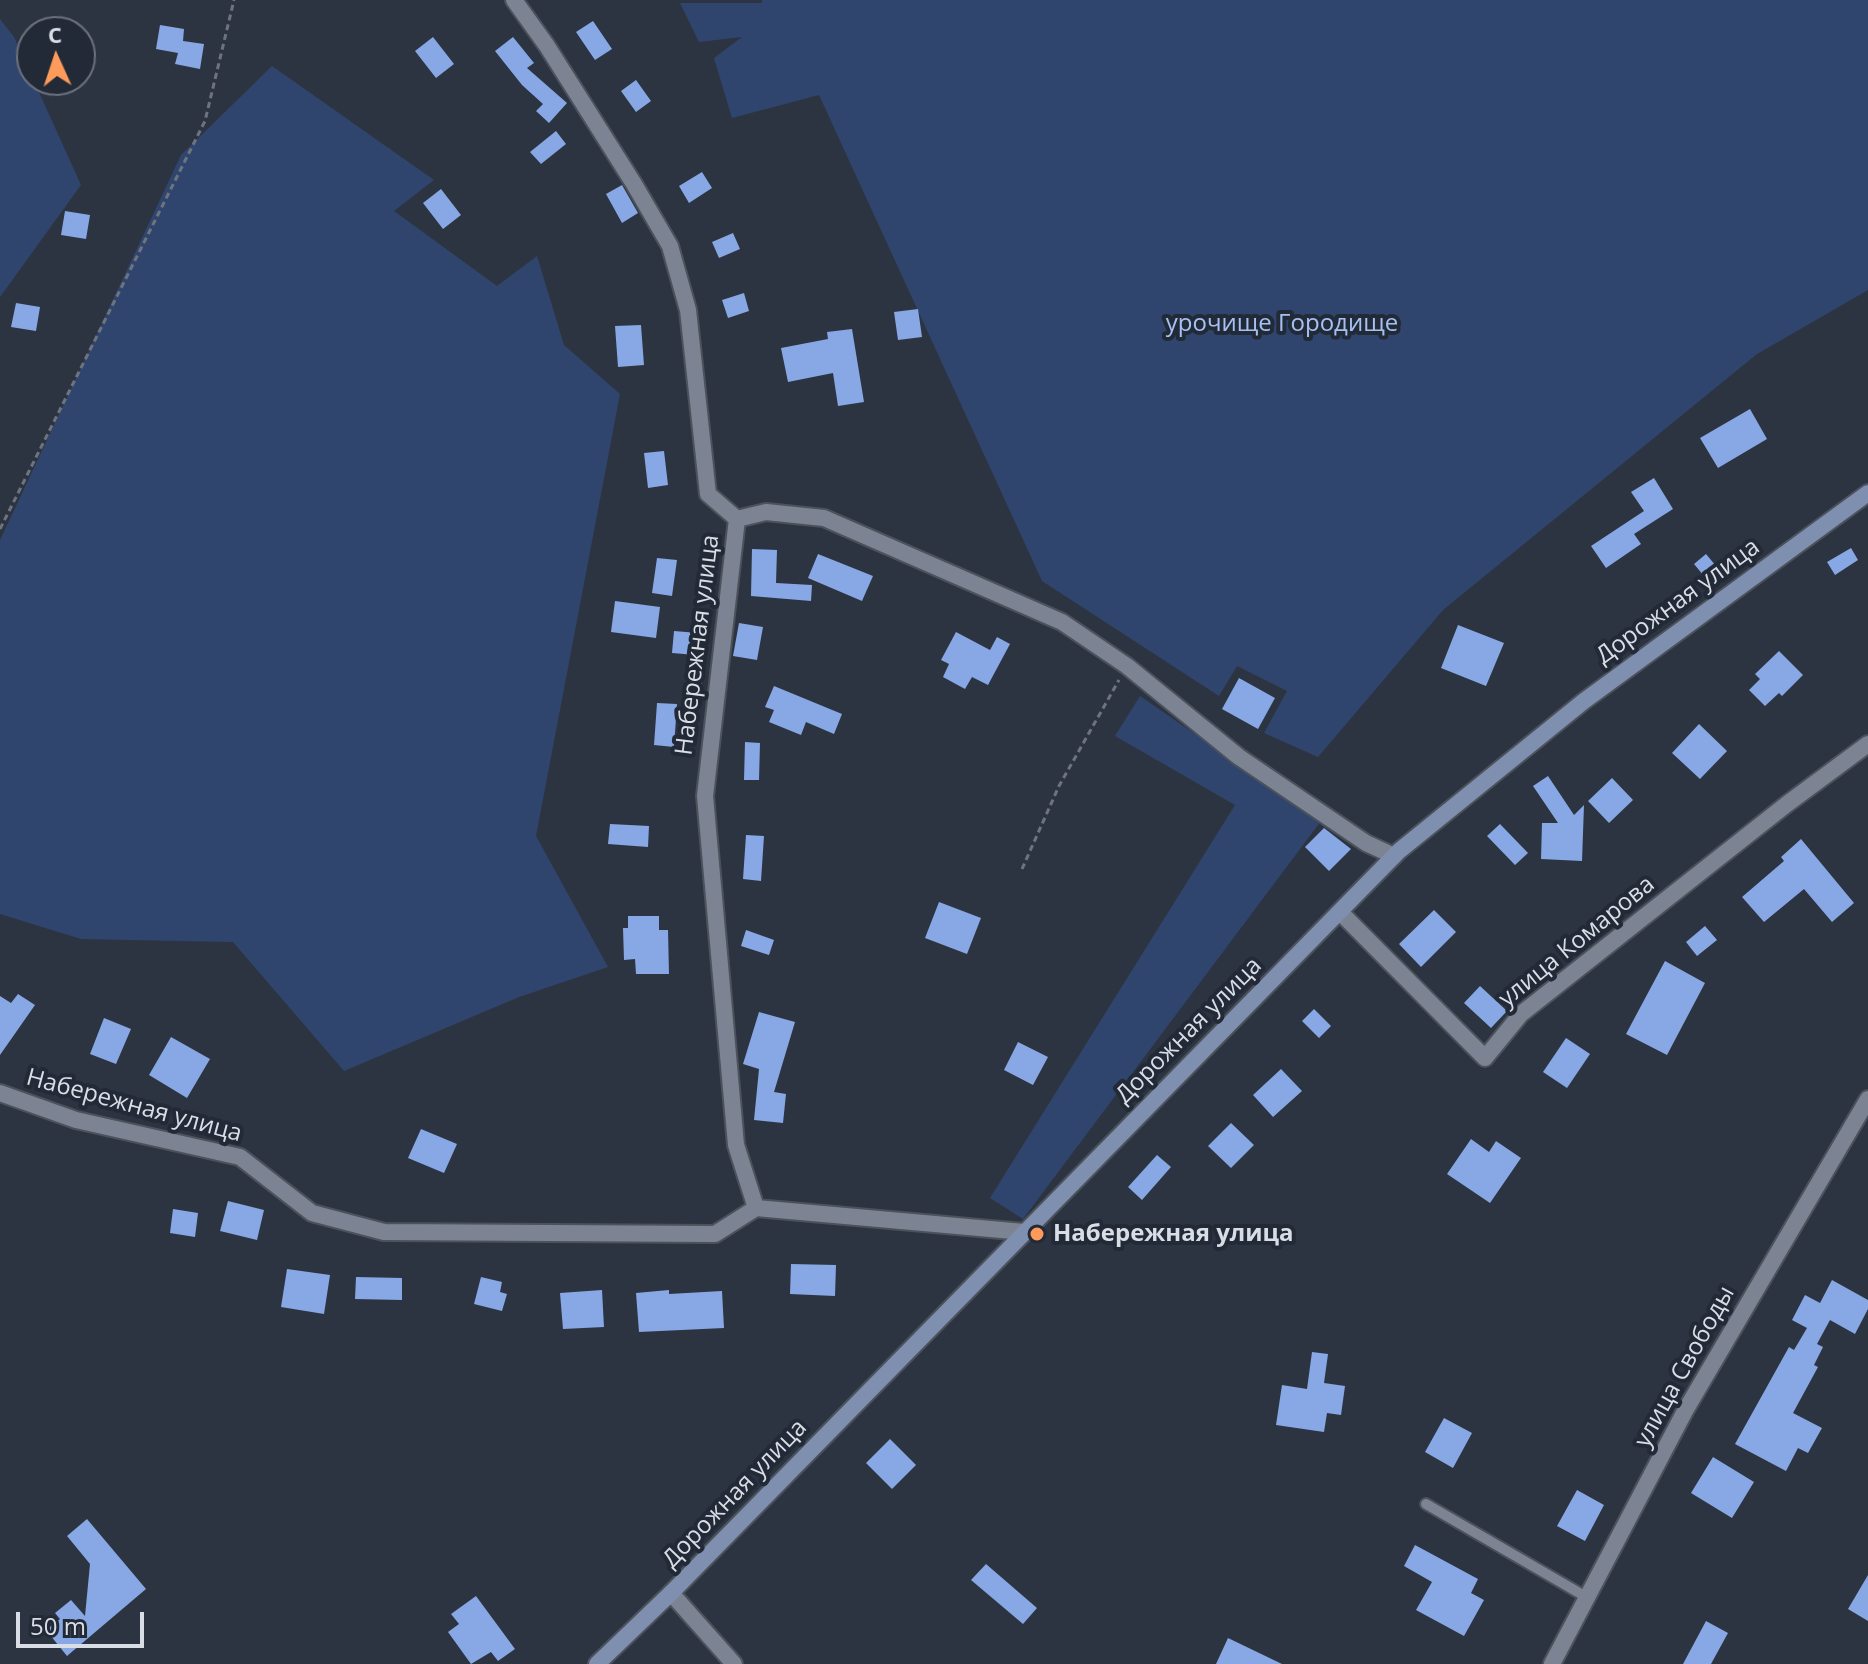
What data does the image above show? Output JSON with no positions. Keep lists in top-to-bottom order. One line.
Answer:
{"streets":{"street":["Дорожная улица","Набережная улица","улица Комарова","улица Свободы"]},"crossings":[["Дорожная улица","улица Комарова"]],"parks":["урочище Городище"],"places":["Набережная улица"],"scale_bar":"50 m","north":"top"}
